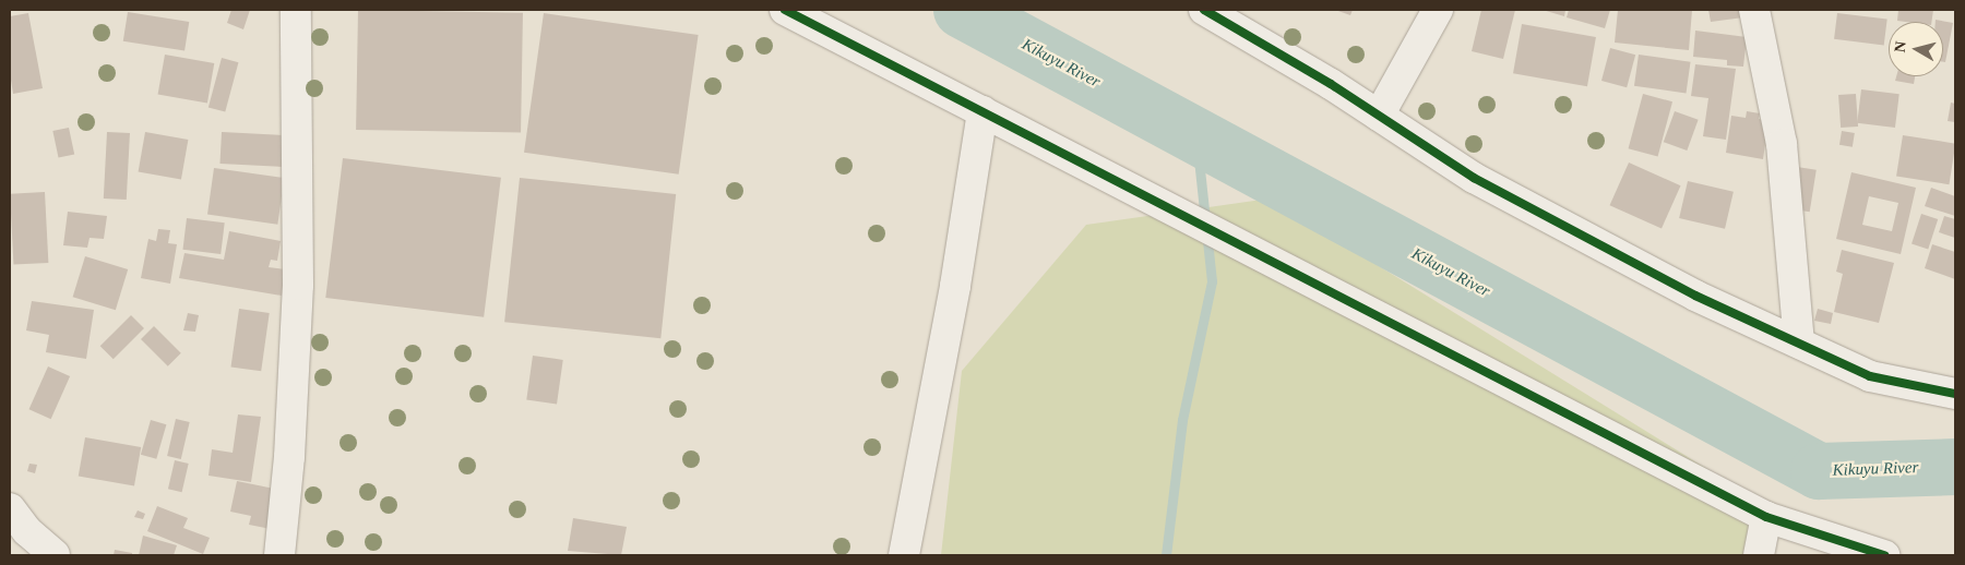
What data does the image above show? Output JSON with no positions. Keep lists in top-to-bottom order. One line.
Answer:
{"water":["Kikuyu River"],"north":"left"}
